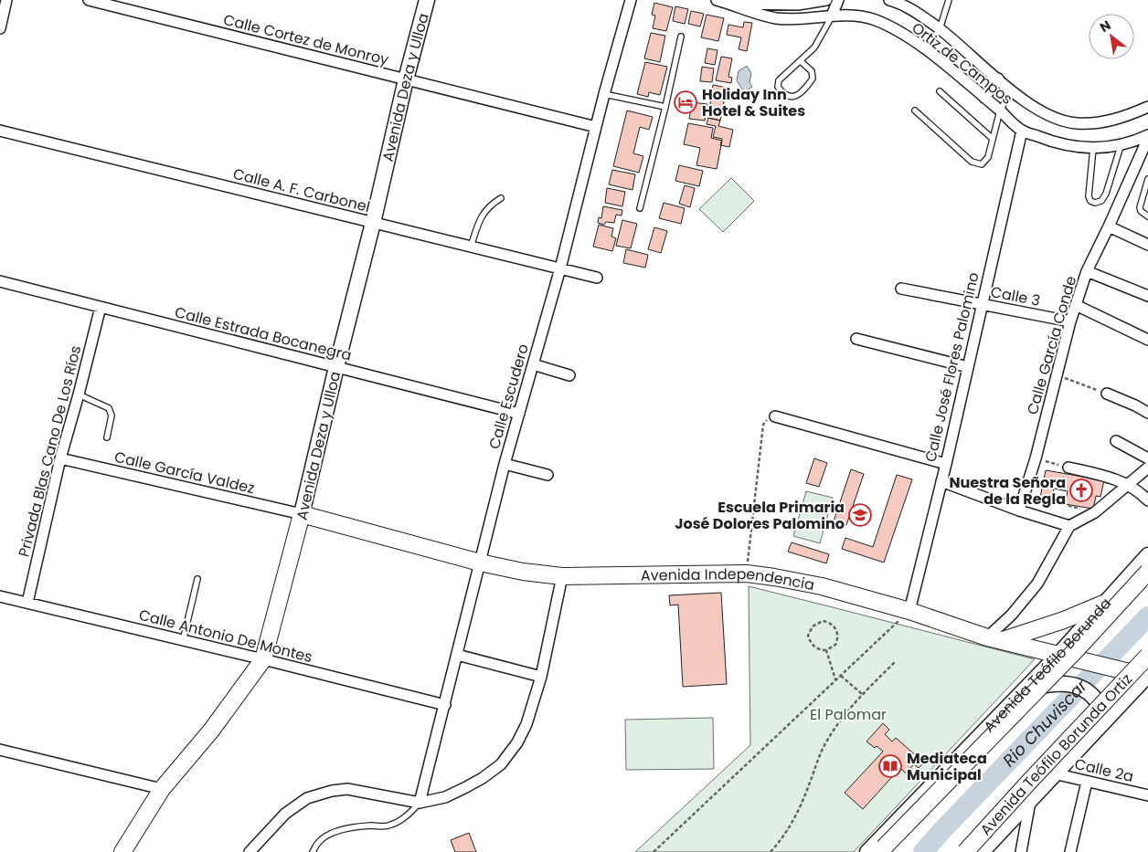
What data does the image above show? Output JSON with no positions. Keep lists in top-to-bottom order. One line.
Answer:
{"streets":{"main road":["Avenida Deza y Ulloa","Avenida Independencia","Avenida Teófilo Borunda Ortiz"],"street":["Calle Cortez de Monroy","Ortiz de Campos","Calle A. F. Carbonel","Calle 3","Calle Estrada Bocanegra","Calle García Conde","Calle José Flores Palomino","Calle Escudero","Privada Blas Cano De Los Ríos","Calle García Valdez","Calle Antonio De Montes","Avenida Teófilo Borunda","Calle 2a"]},"crossings":[["Calle Cortez de Monroy","Avenida Deza y Ulloa"],["Calle Cortez de Monroy","Calle Escudero"],["Ortiz de Campos","Calle García Conde"],["Ortiz de Campos","Calle José Flores Palomino"],["Avenida Deza y Ulloa","Calle A. F. Carbonel"],["Avenida Deza y Ulloa","Calle Estrada Bocanegra"],["Avenida Deza y Ulloa","Calle García Valdez"],["Avenida Deza y Ulloa","Avenida Independencia"],["Avenida Deza y Ulloa","Calle Antonio De Montes"],["Calle A. F. Carbonel","Calle Escudero"],["Calle 3","Calle García Conde"],["Calle 3","Calle José Flores Palomino"],["Calle Estrada Bocanegra","Calle Escudero"],["Calle Estrada Bocanegra","Privada Blas Cano De Los Ríos"],["Calle José Flores Palomino","Avenida Independencia"],["Calle Escudero","Avenida Independencia"],["Calle Escudero","Calle Antonio De Montes"],["Privada Blas Cano De Los Ríos","Calle García Valdez"],["Privada Blas Cano De Los Ríos","Calle Antonio De Montes"],["Calle García Valdez","Avenida Independencia"],["Avenida Independencia","Avenida Teófilo Borunda"]],"water":["Rio Chuviscar"],"parks":["El Palomar"],"places":{"hotel":["Holiday Inn Hotel & Suites"],"church":["Nuestra Señora de la Regla"],"school or university":["Escuela Primaria José Dolores Palomino"],"library":["Mediateca Municipal"]},"north":"top left"}
